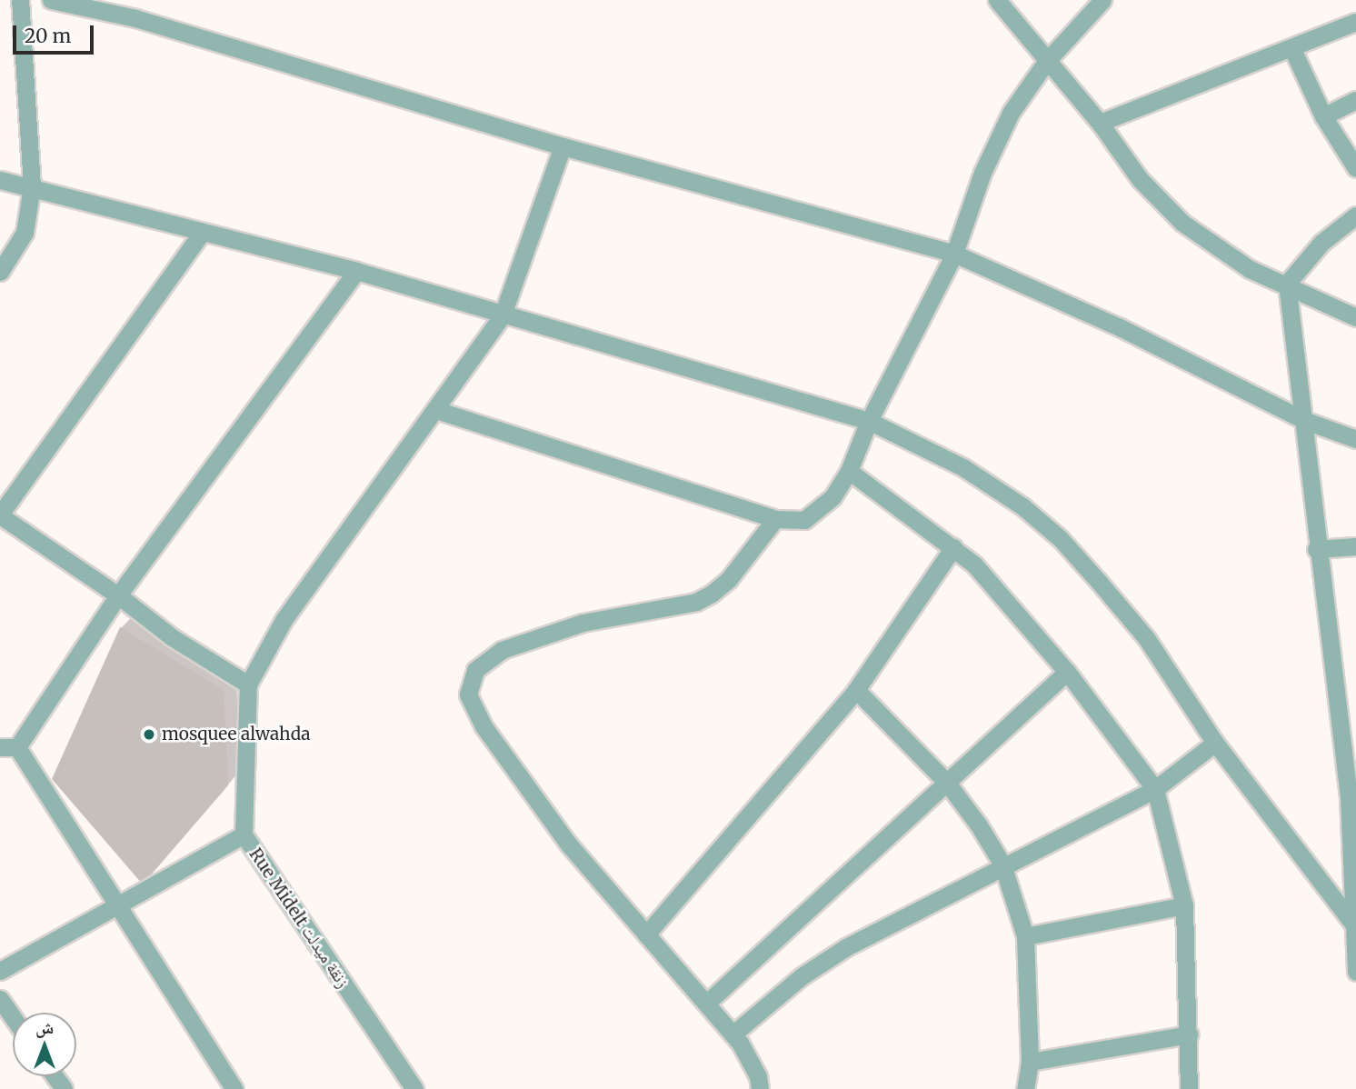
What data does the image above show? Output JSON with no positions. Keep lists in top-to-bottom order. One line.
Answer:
{"streets":{"street":["Rue Midelt زنقة ميدلت"]},"places":["mosquee alwahda"],"scale_bar":"20 m","north":"top"}
